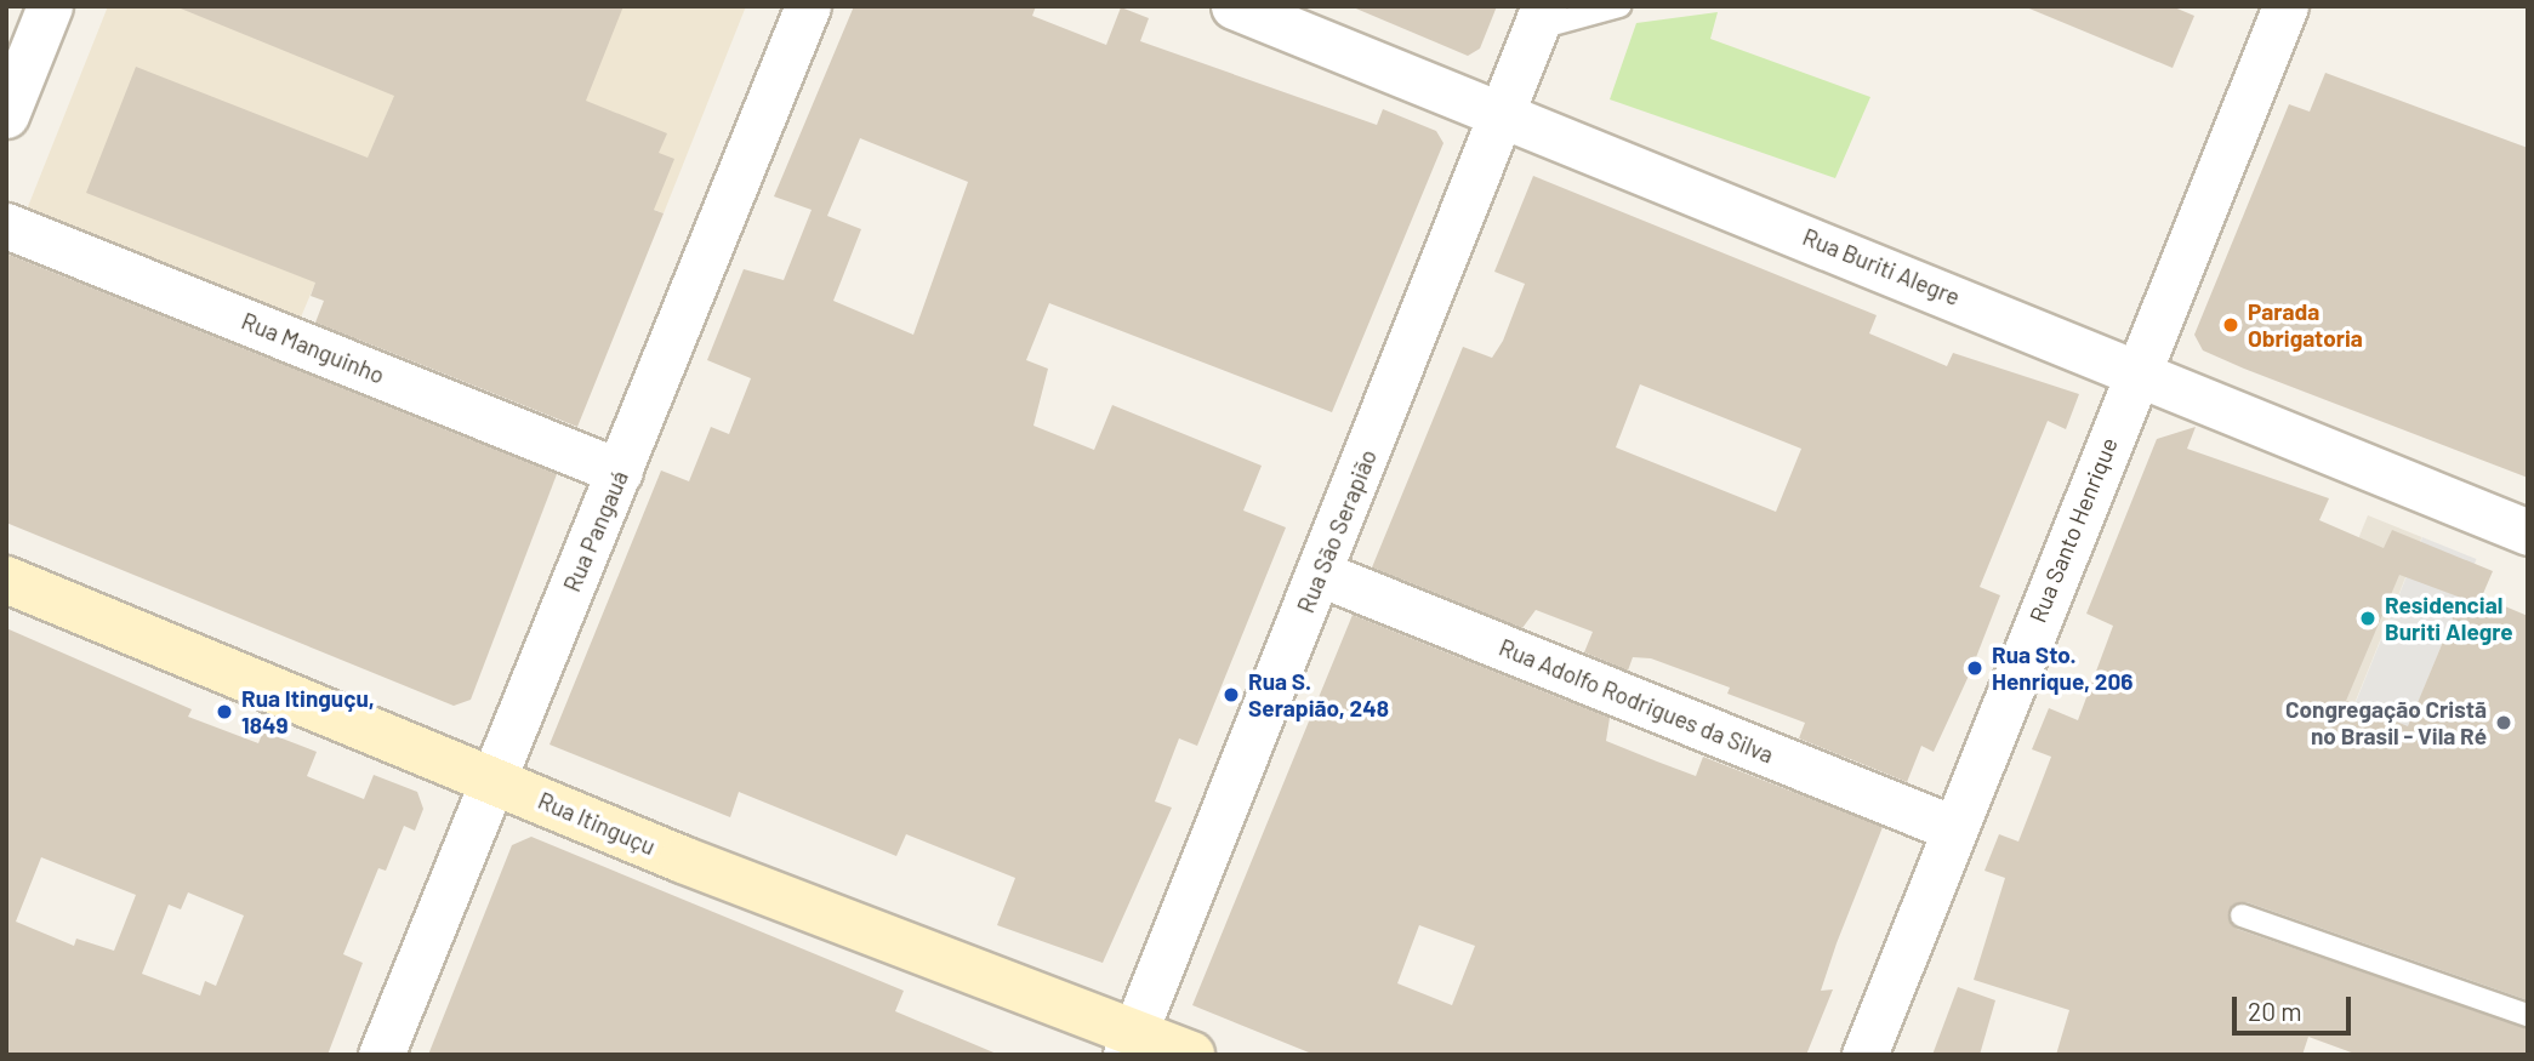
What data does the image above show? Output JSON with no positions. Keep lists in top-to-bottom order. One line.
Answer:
{"streets":{"main road":["Rua Itinguçu"],"street":["Rua Buriti Alegre","Rua Manguinho","Rua Santo Henrique","Rua Pangauá","Rua São Serapião","Rua Adolfo Rodrigues da Silva"]},"crossings":[["Rua Buriti Alegre","Rua Santo Henrique"],["Rua Buriti Alegre","Rua São Serapião"],["Rua Manguinho","Rua Pangauá"],["Rua Santo Henrique","Rua Adolfo Rodrigues da Silva"],["Rua Pangauá","Rua Itinguçu"],["Rua São Serapião","Rua Adolfo Rodrigues da Silva"],["Rua São Serapião","Rua Itinguçu"]],"places":["Parada Obrigatoria","Residencial Buriti Alegre","Rua Sto. Henrique, 206","Rua S. Serapião, 248","Rua Itinguçu, 1849","Congregação Cristã no Brasil - Vila Ré"],"scale_bar":"20 m"}
